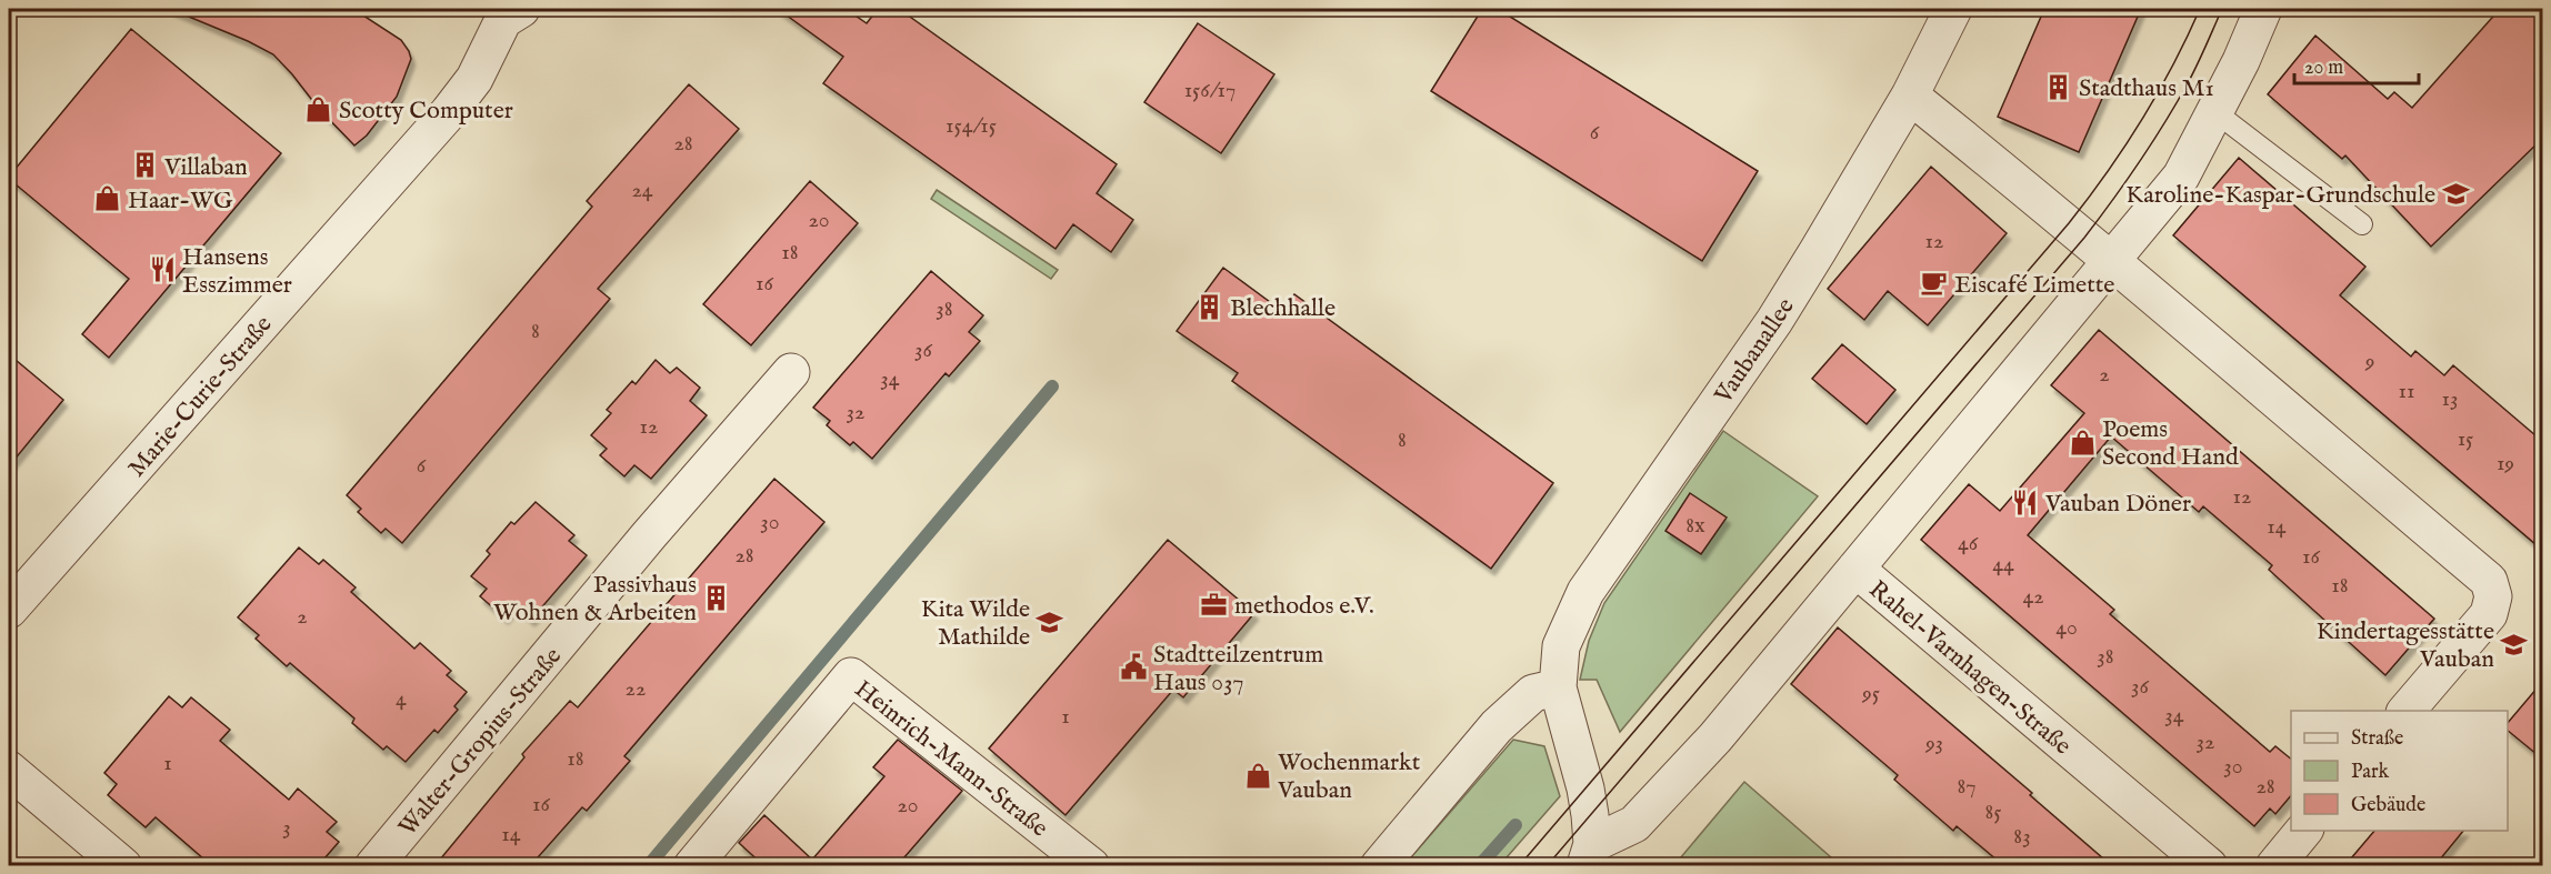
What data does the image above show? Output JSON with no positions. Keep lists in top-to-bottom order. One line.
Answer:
{"streets":{"street":["Vaubanallee","Marie-Curie-Straße","Rahel-Varnhagen-Straße","Walter-Gropius-Straße","Heinrich-Mann-Straße"]},"crossings":[["Vaubanallee","Rahel-Varnhagen-Straße"]],"places":{"building":["Stadthaus M1","Villaban","Blechhalle","Passivhaus Wohnen & Arbeiten"],"shop":["Scotty Computer","Haar-WG","Poems Second Hand","Wochenmarkt Vauban"],"school or university":["Karoline-Kaspar-Grundschule","Kita Wilde Mathilde","Kindertagesstätte Vauban"],"restaurant":["Hansens Esszimmer","Vauban Döner"],"cafe":["Eiscafé Limette"],"office":["methodos e.V."],"public building":["Stadtteilzentrum Haus 037"]},"house_numbers":["156/17","154/15","6","28","24","20","12","18","16","38","8","36","9","2","34","11","13","32","12","15","8","19","6","12","30","8x","14","46","28","16","44","18","42","2","40","38","36","22","95","4","34","1","32","93","18","1","30","87","28","16","20","85","3","14","83"],"legend":["Straße","Park","Gebäude"],"scale_bar":"20 m"}
